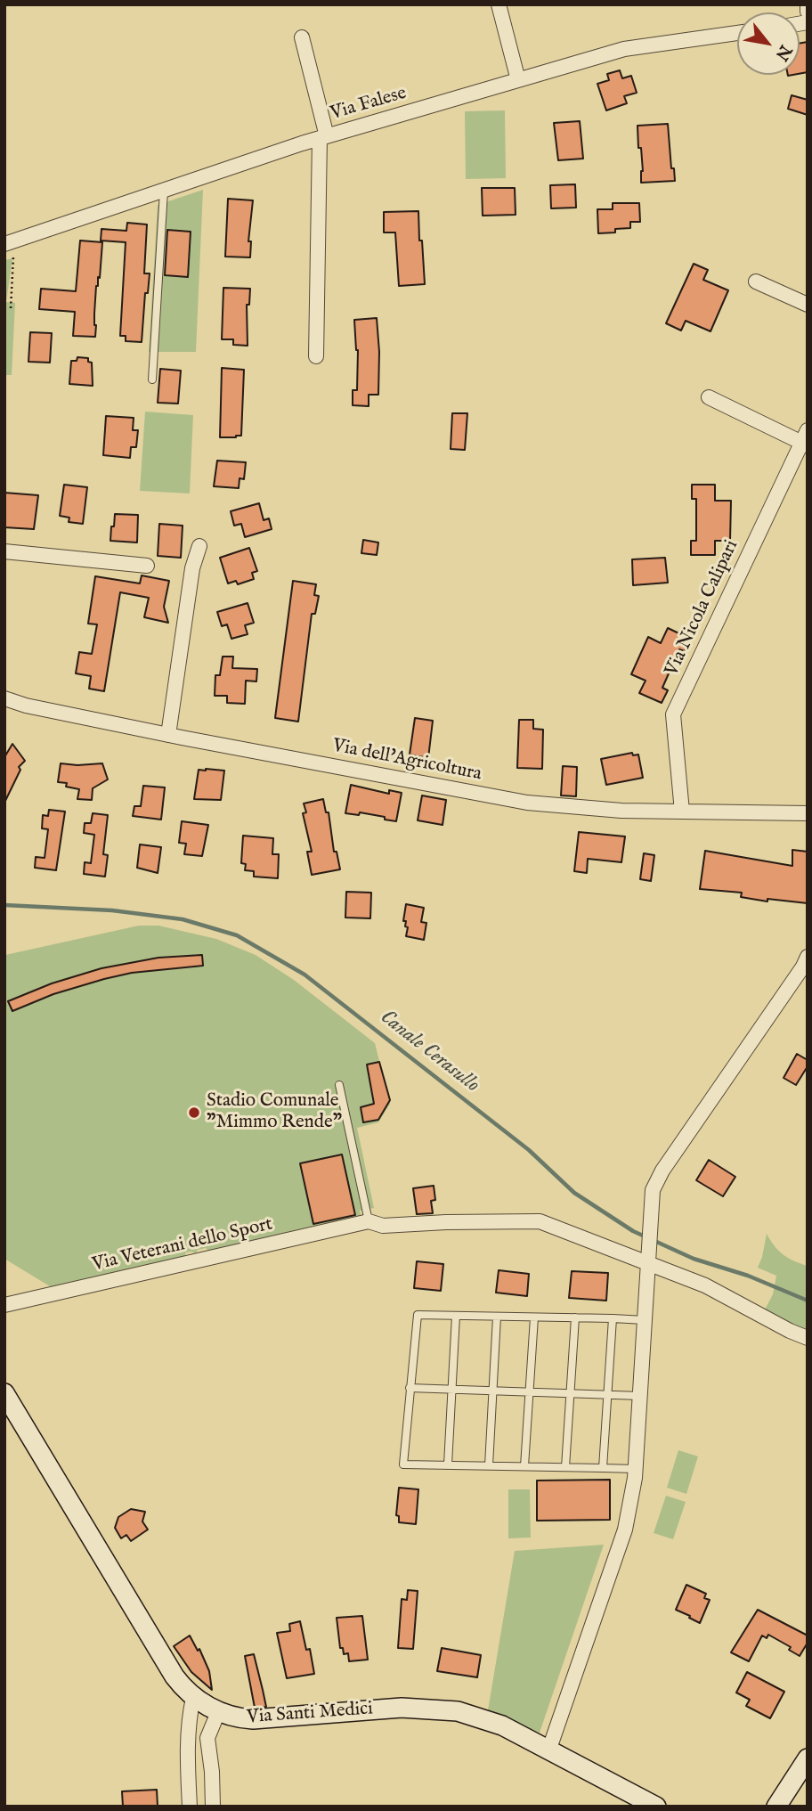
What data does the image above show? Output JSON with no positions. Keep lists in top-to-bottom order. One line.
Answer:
{"streets":{"street":["Via Falese","Via Nicola Calipari","Via dell'Agricoltura","Via Veterani dello Sport","Via Santi Medici"]},"crossings":[["Via Nicola Calipari","Via dell'Agricoltura"]],"water":["Canale Cerasullo"],"places":["Stadio Comunale \"Mimmo Rende\""],"north":"bottom right"}
